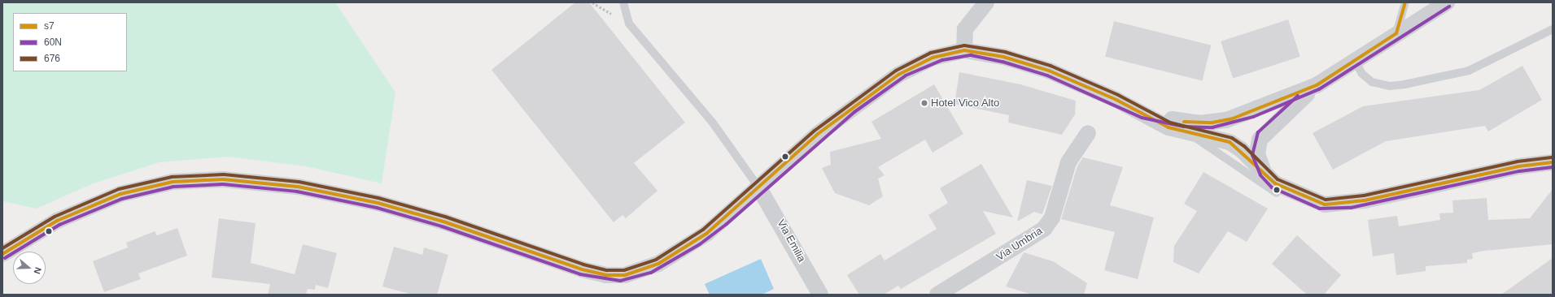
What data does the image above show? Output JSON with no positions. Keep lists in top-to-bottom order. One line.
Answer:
{"streets":{"street":["Via Emilia","Via Umbria"]},"places":["Hotel Vico Alto"],"lines":["transit line s7","transit line 60N","transit line 676"],"legend":["s7","60N","676"],"north":"right"}
